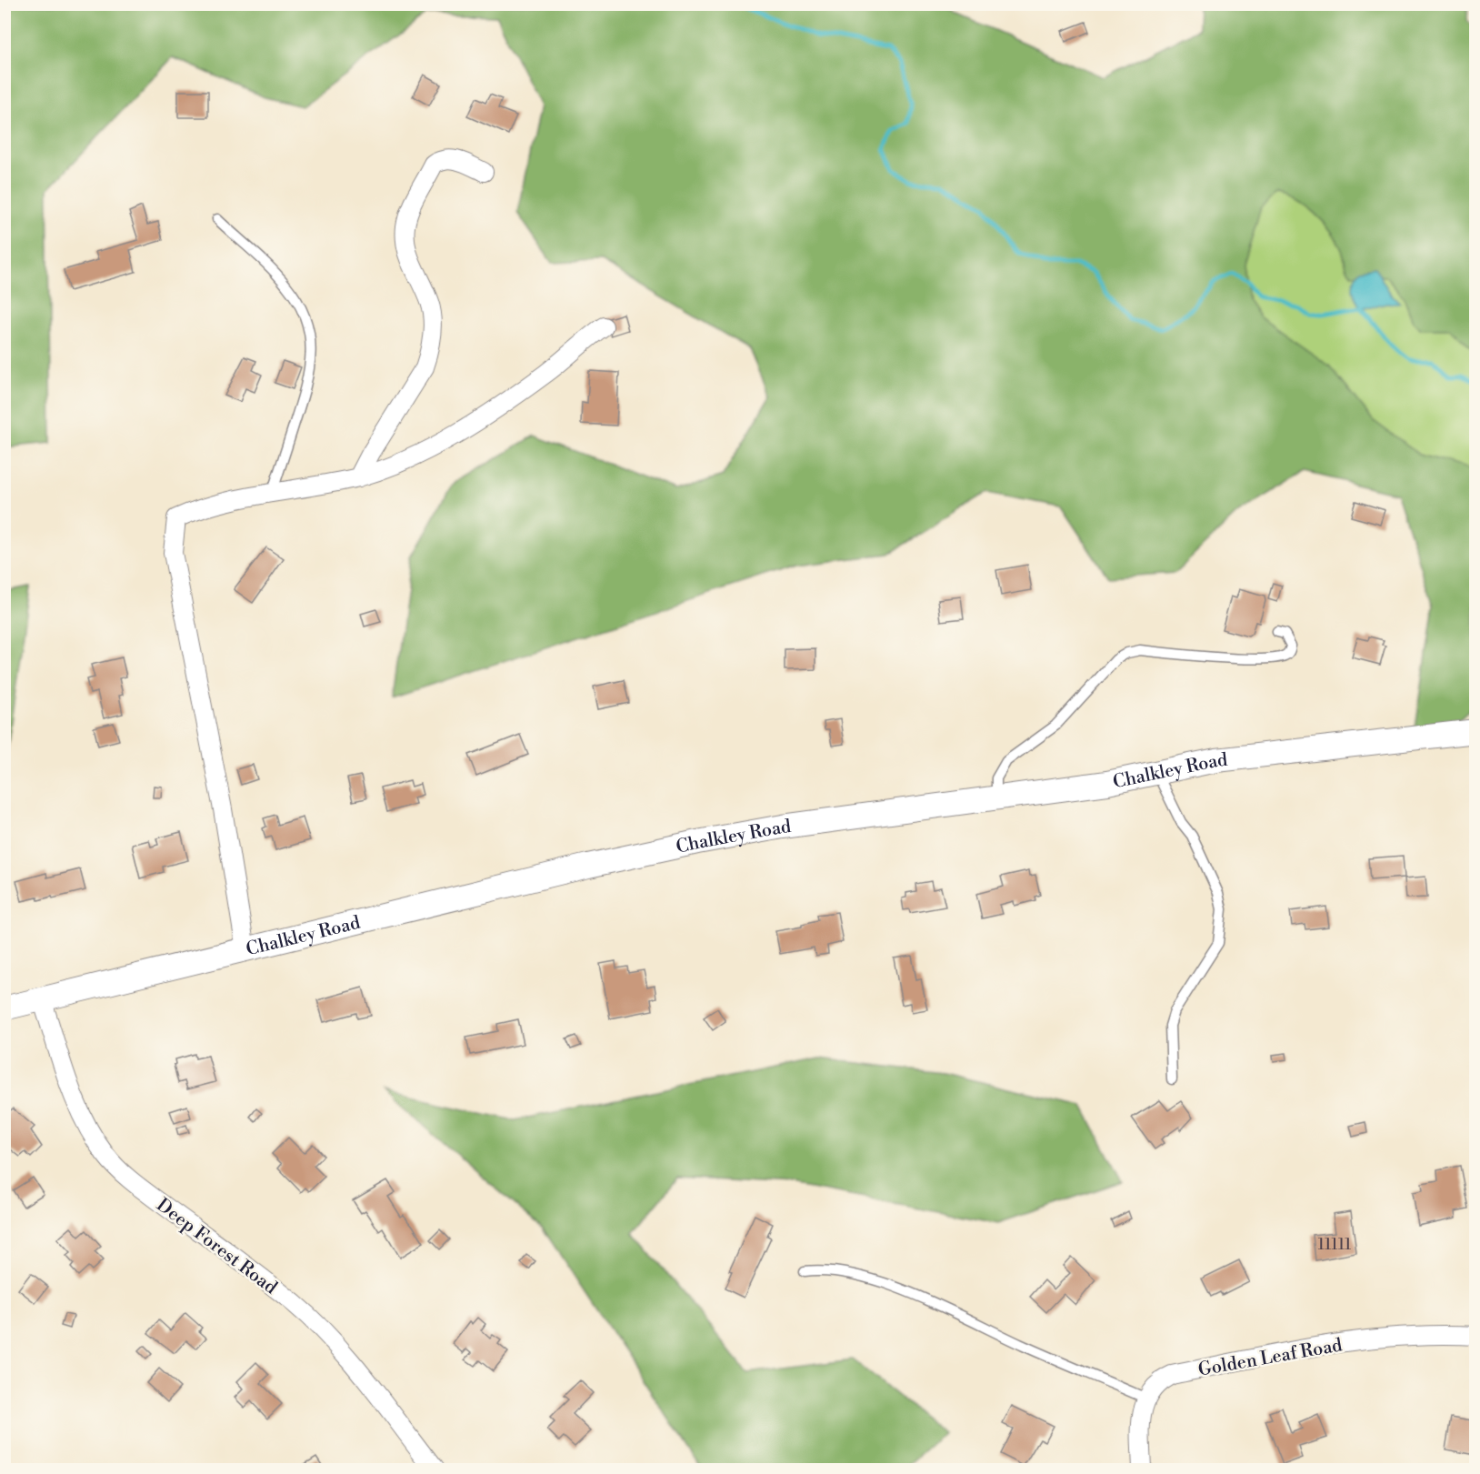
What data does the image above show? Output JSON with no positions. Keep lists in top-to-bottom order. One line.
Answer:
{"streets":{"street":["Chalkley Road","Deep Forest Road","Golden Leaf Road"]},"crossings":[["Chalkley Road","Deep Forest Road"]],"house_numbers":["11111"]}
